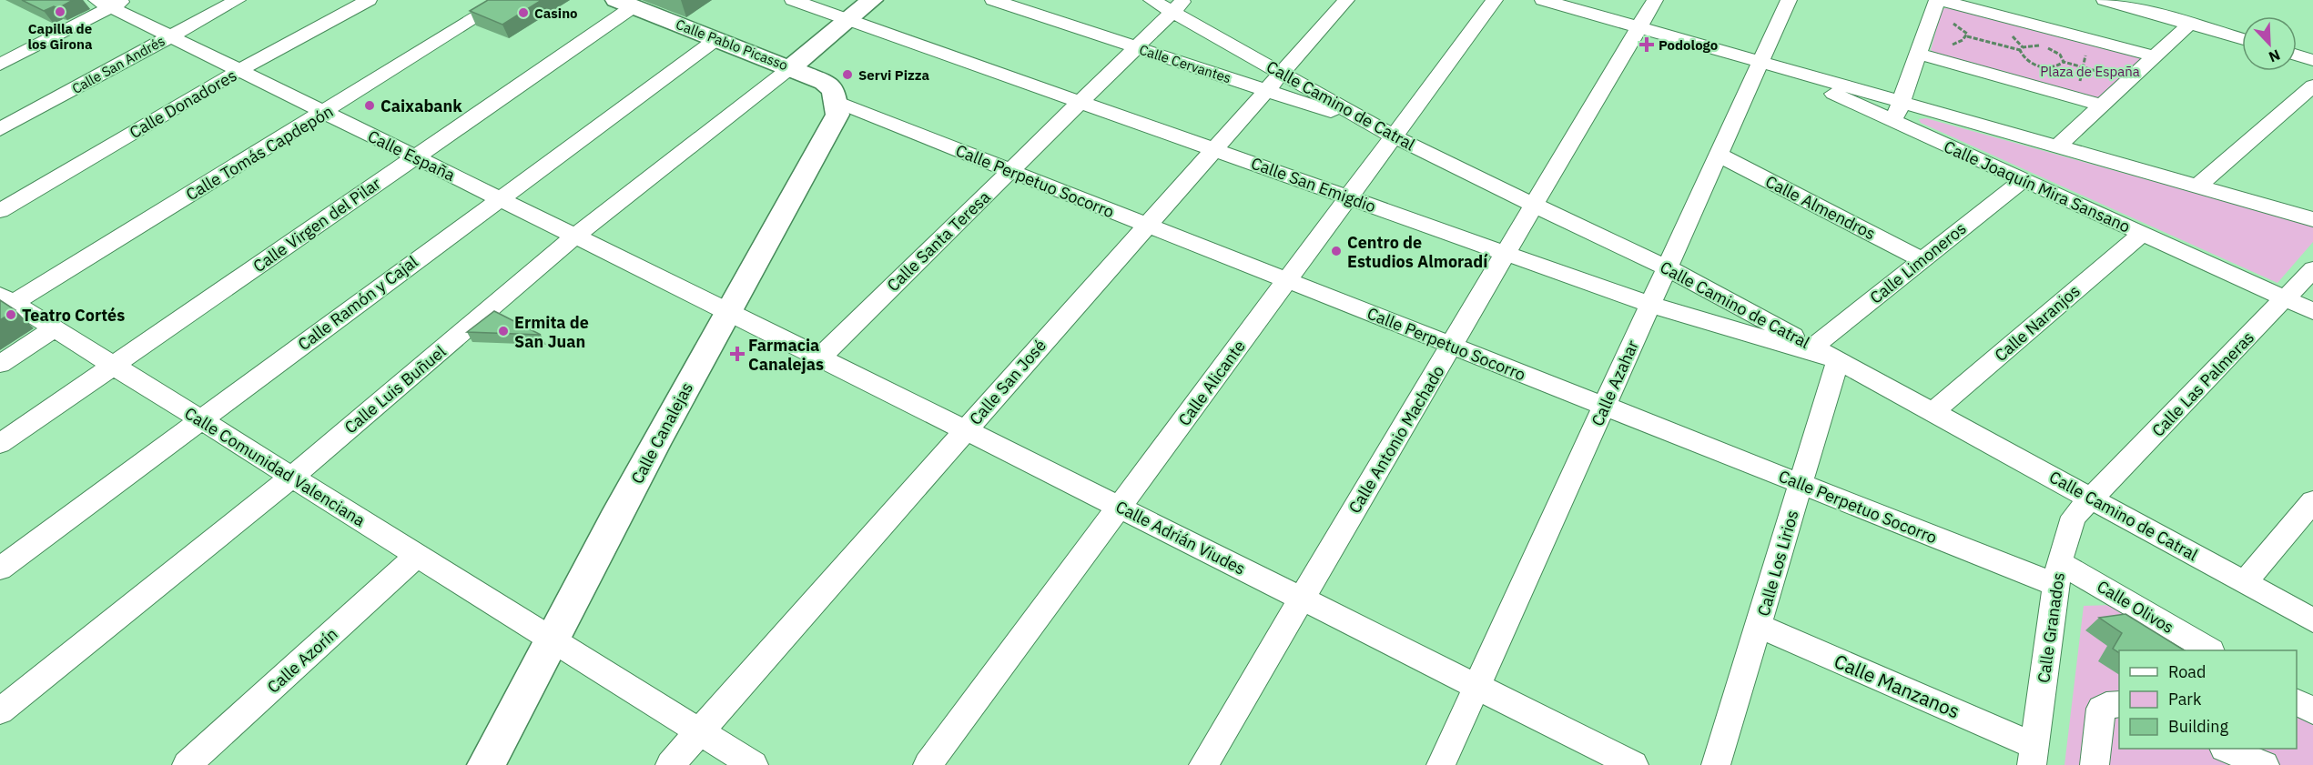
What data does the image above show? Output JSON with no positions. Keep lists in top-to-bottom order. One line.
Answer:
{"streets":{"main road":["Calle Pablo Picasso","Calle Canalejas"],"street":["Calle Cervantes","Calle San Andrés","Calle Donadores","Calle Camino de Catral","Calle Tomás Capdepón","Calle España","Calle Perpetuo Socorro","Calle San Emigdio","Calle Joaquín Mira Sansano","Calle Almendros","Calle Virgen del Pilar","Calle Santa Teresa","Calle Limoneros","Calle Ramón y Cajal","Calle Naranjos","Calle San José","Calle Alicante","Calle Azahar","Calle Las Palmeras","Calle Luis Buñuel","Calle Antonio Machado","Calle Comunidad Valenciana","Calle Adrián Viudes","Calle Los Lirios","Calle Olivos","Calle Granados","Calle Azorín","Calle Manzanos"]},"crossings":[["Calle Pablo Picasso","Calle Perpetuo Socorro"],["Calle Pablo Picasso","Calle Virgen del Pilar"],["Calle Pablo Picasso","Calle Ramón y Cajal"],["Calle Pablo Picasso","Calle Luis Buñuel"],["Calle Pablo Picasso","Calle Canalejas"],["Calle Cervantes","Calle Camino de Catral"],["Calle Cervantes","Calle Santa Teresa"],["Calle Cervantes","Calle San José"],["Calle Cervantes","Calle Alicante"],["Calle San Andrés","Calle España"],["Calle Donadores","Calle España"],["Calle Camino de Catral","Calle San Emigdio"],["Calle Camino de Catral","Calle Santa Teresa"],["Calle Camino de Catral","Calle Limoneros"],["Calle Camino de Catral","Calle Naranjos"],["Calle Camino de Catral","Calle San José"],["Calle Camino de Catral","Calle Alicante"],["Calle Camino de Catral","Calle Azahar"],["Calle Camino de Catral","Calle Las Palmeras"],["Calle Camino de Catral","Calle Antonio Machado"],["Calle Camino de Catral","Calle Los Lirios"],["Calle Camino de Catral","Calle Granados"],["Calle Tomás Capdepón","Calle España"],["Calle Tomás Capdepón","Calle Comunidad Valenciana"],["Calle España","Calle Virgen del Pilar"],["Calle España","Calle Ramón y Cajal"],["Calle España","Calle Luis Buñuel"],["Calle España","Calle Canalejas"],["Calle España","Calle Adrián Viudes"],["Calle Perpetuo Socorro","Calle Santa Teresa"],["Calle Perpetuo Socorro","Calle San José"],["Calle Perpetuo Socorro","Calle Alicante"],["Calle Perpetuo Socorro","Calle Azahar"],["Calle Perpetuo Socorro","Calle Canalejas"],["Calle Perpetuo Socorro","Calle Antonio Machado"],["Calle Perpetuo Socorro","Calle Los Lirios"],["Calle Perpetuo Socorro","Calle Olivos"],["Calle Perpetuo Socorro","Calle Granados"],["Calle San Emigdio","Calle Santa Teresa"],["Calle San Emigdio","Calle San José"],["Calle San Emigdio","Calle Alicante"],["Calle San Emigdio","Calle Azahar"],["Calle San Emigdio","Calle Antonio Machado"],["Calle San Emigdio","Calle Los Lirios"],["Calle Joaquín Mira Sansano","Calle Limoneros"],["Calle Joaquín Mira Sansano","Calle Naranjos"],["Calle Joaquín Mira Sansano","Calle Azahar"],["Calle Joaquín Mira Sansano","Calle Las Palmeras"],["Calle Almendros","Calle Limoneros"],["Calle Almendros","Calle Azahar"],["Calle Virgen del Pilar","Calle Comunidad Valenciana"],["Calle Santa Teresa","Calle Adrián Viudes"],["Calle Ramón y Cajal","Calle Comunidad Valenciana"],["Calle San José","Calle Comunidad Valenciana"],["Calle San José","Calle Adrián Viudes"],["Calle Alicante","Calle Adrián Viudes"],["Calle Azahar","Calle Adrián Viudes"],["Calle Las Palmeras","Calle Granados"],["Calle Luis Buñuel","Calle Comunidad Valenciana"],["Calle Canalejas","Calle Comunidad Valenciana"],["Calle Canalejas","Calle Adrián Viudes"],["Calle Antonio Machado","Calle Adrián Viudes"],["Calle Comunidad Valenciana","Calle Azorín"],["Calle Los Lirios","Calle Manzanos"],["Calle Olivos","Calle Granados"],["Calle Granados","Calle Manzanos"]],"parks":["Plaza de España"],"places":{"other":["Capilla de los Girona","Casino","Servi Pizza","Caixabank","Centro de Estudios Almoradí","Teatro Cortés","Ermita de San Juan"],"health":["Podologo","Farmacia Canalejas"]},"legend":["Road","Park","Building"],"north":"bottom right"}
